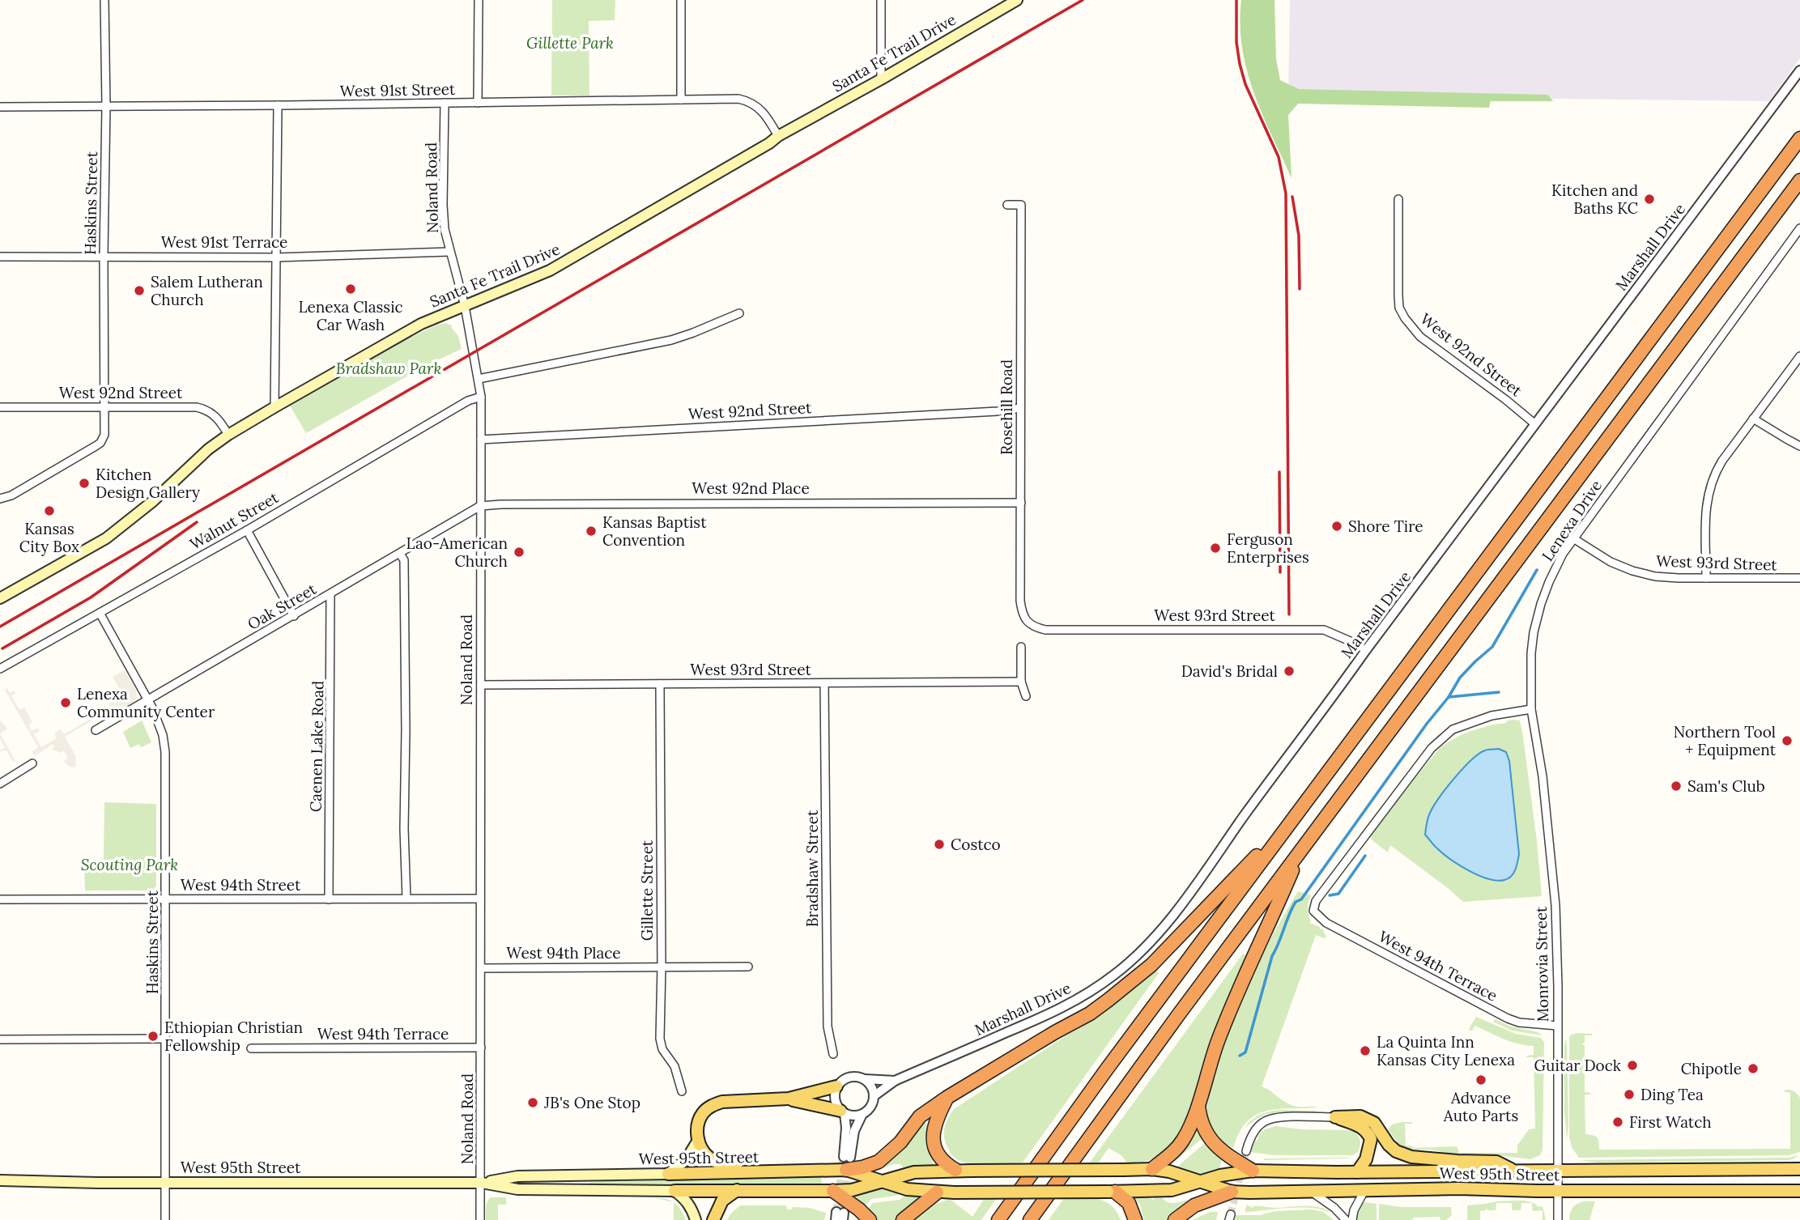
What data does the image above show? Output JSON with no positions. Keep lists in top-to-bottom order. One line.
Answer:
{"streets":{"main road":["Santa Fe Trail Drive","West 95th Street"],"street":["West 91st Street","Noland Road","Haskins Street","West 91st Terrace","Marshall Drive","West 92nd Street","Rosehill Road","West 92nd Place","Walnut Street","Lenexa Drive","West 93rd Street","Oak Street","Caenen Lake Road","Bradshaw Street","West 94th Street","Gillette Street","West 94th Place","Monrovia Street","West 94th Terrace"]},"crossings":[["Santa Fe Trail Drive","West 91st Street"],["Santa Fe Trail Drive","Noland Road"],["Santa Fe Trail Drive","West 92nd Street"],["West 91st Street","Noland Road"],["West 91st Street","Haskins Street"],["Noland Road","West 91st Terrace"],["Noland Road","West 92nd Street"],["Noland Road","West 92nd Place"],["Noland Road","Walnut Street"],["Noland Road","West 93rd Street"],["Noland Road","Oak Street"],["Noland Road","West 94th Street"],["Noland Road","West 94th Place"],["Noland Road","West 94th Terrace"],["Noland Road","West 95th Street"],["Haskins Street","West 91st Terrace"],["Haskins Street","West 92nd Street"],["Haskins Street","Walnut Street"],["Haskins Street","Oak Street"],["Haskins Street","West 94th Street"],["Haskins Street","West 95th Street"],["Marshall Drive","West 92nd Street"],["Marshall Drive","West 93rd Street"],["West 92nd Street","Rosehill Road"],["Rosehill Road","West 92nd Place"],["Rosehill Road","West 93rd Street"],["West 92nd Place","Oak Street"],["Lenexa Drive","West 93rd Street"],["Lenexa Drive","Monrovia Street"],["Lenexa Drive","West 94th Terrace"],["West 93rd Street","Bradshaw Street"],["West 93rd Street","Gillette Street"],["Oak Street","Caenen Lake Road"],["Caenen Lake Road","West 94th Street"],["Gillette Street","West 94th Place"],["Monrovia Street","West 94th Terrace"],["Monrovia Street","West 95th Street"]],"parks":["Gillette Park","Bradshaw Park","Scouting Park"],"places":["Kitchen and Baths KC","Lenexa Classic Car Wash","Salem Lutheran Church","Kitchen Design Gallery","Kansas City Box","Shore Tire","Kansas Baptist Convention","Ferguson Enterprises","Lao-American Church","David's Bridal","Lenexa Community Center","Northern Tool + Equipment","Sam's Club","Costco","Ethiopian Christian Fellowship","La Quinta Inn Kansas City Lenexa","Guitar Dock","Chipotle","Advance Auto Parts","Ding Tea","JB's One Stop","First Watch"]}
